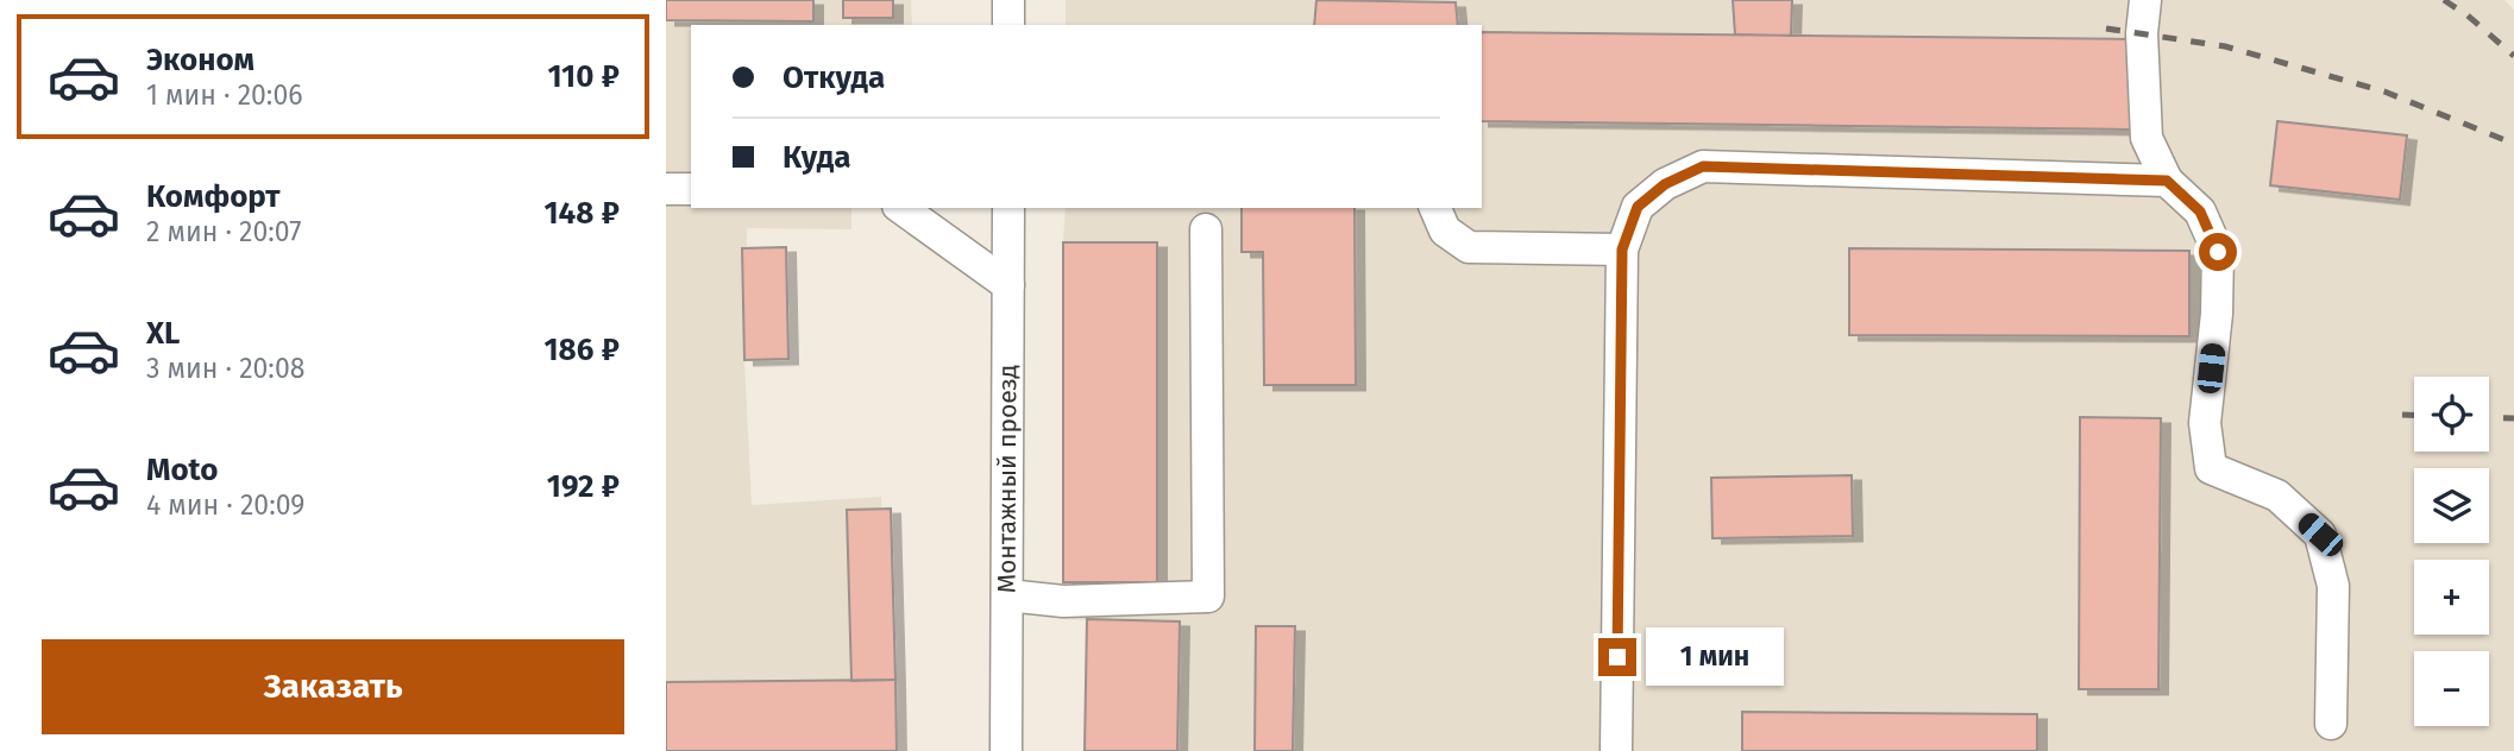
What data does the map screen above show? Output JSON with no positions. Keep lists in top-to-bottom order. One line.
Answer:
{"streets":{"street":["Монтажный проезд"]},"page":{"list":[{"name":"Эконом","note":"1 мин · 20:06","value":"110 ₽"},{"name":"Комфорт","note":"2 мин · 20:07","value":"148 ₽"},{"name":"XL","note":"3 мин · 20:08","value":"186 ₽"},{"name":"Moto","note":"4 мин · 20:09","value":"192 ₽"}],"banner":["Откуда","Куда"],"map_buttons":["+","−"],"buttons":"Заказать","bubble":"1 мин"}}
